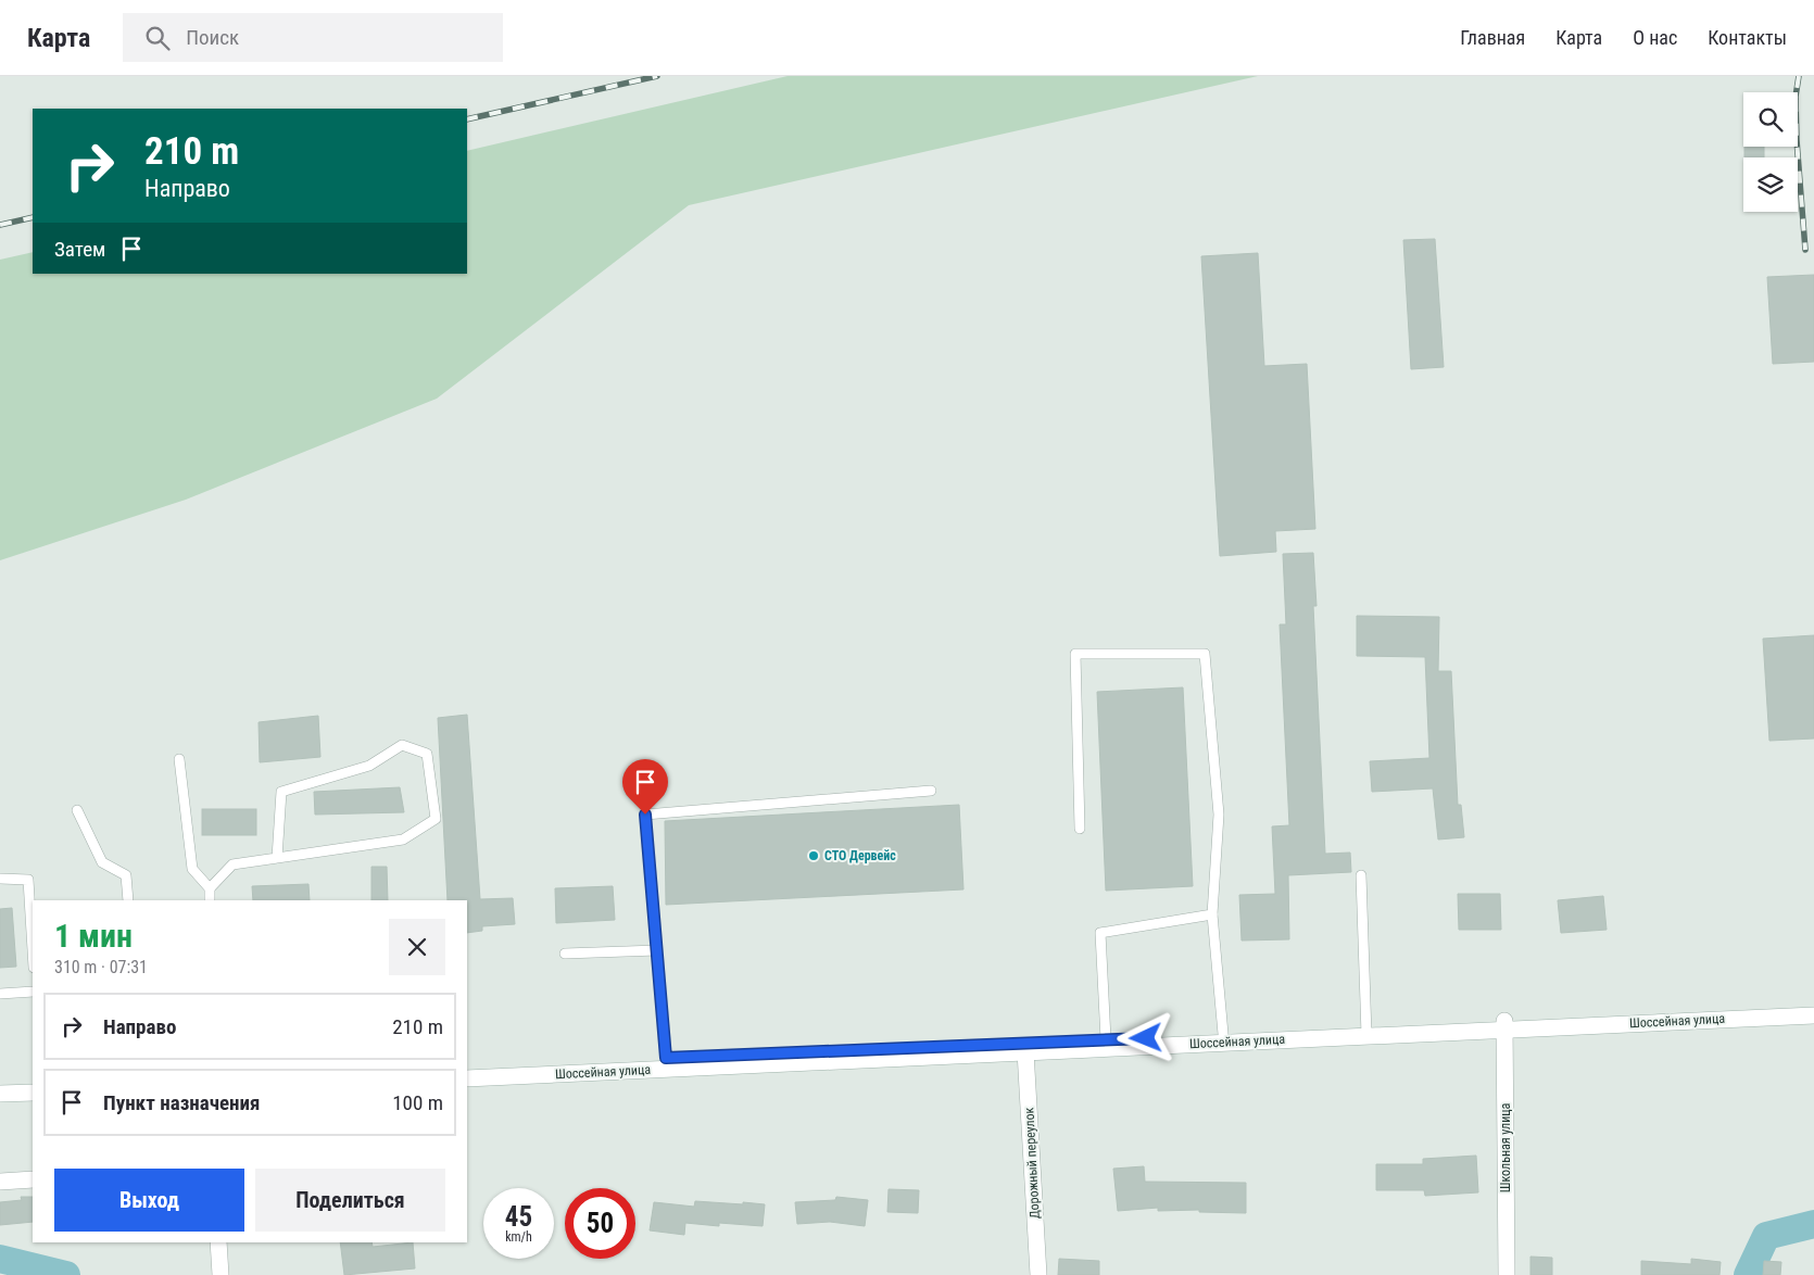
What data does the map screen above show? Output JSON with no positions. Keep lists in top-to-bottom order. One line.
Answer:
{"streets":{"main road":["Шоссейная улица","Школьная улица","Дорожный переулок"]},"crossings":[["Шоссейная улица","Школьная улица"],["Шоссейная улица","Дорожный переулок"]],"places":["СТО Дервейс"],"page":{"header":"Карта","search":"Поиск","nav":["Главная","Карта","О нас","Контакты"],"turn":["210 m","Направо"],"then":"Затем","heading":["1 мин","310 m · 07:31"],"list":[{"name":"Направо","value":"210 m"},{"name":"Пункт назначения","value":"100 m"}],"buttons":["Выход","Поделиться"],"speed":"45 km/h","limit":"50"}}
